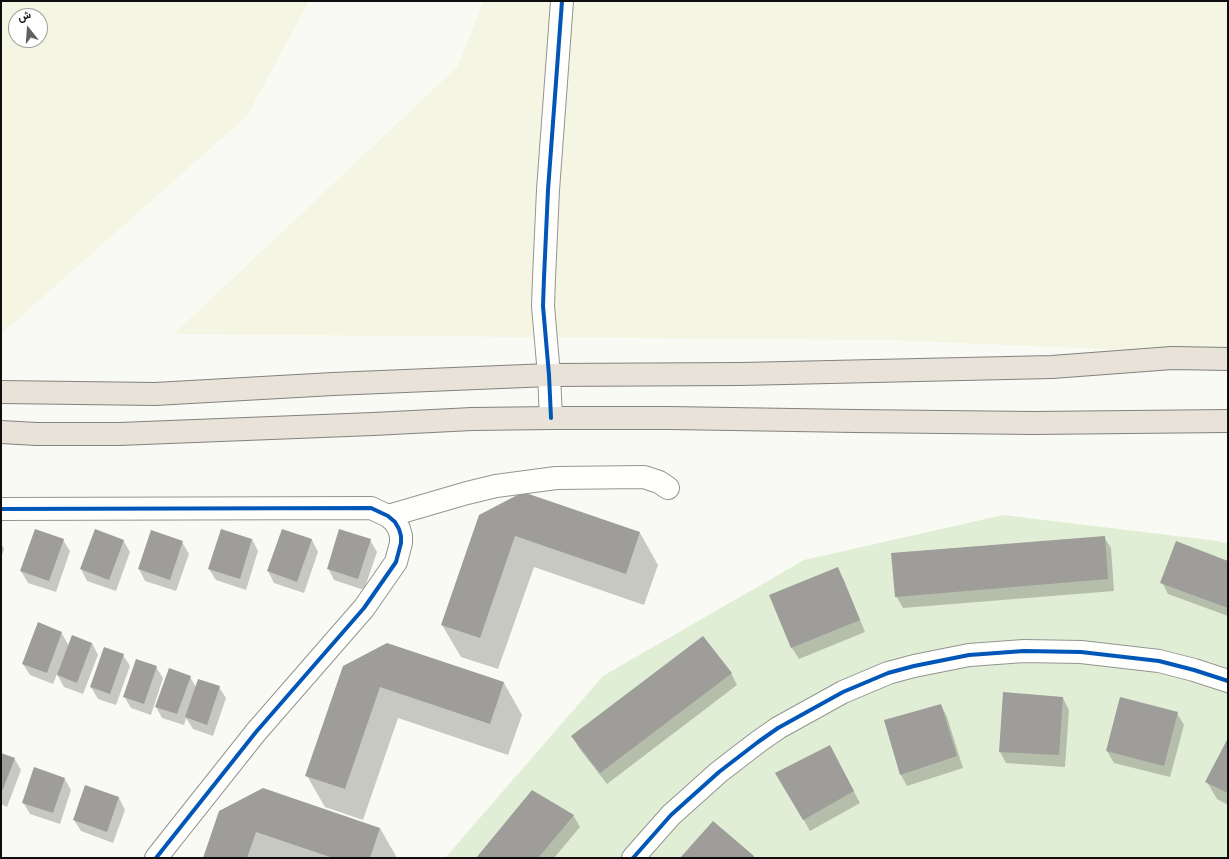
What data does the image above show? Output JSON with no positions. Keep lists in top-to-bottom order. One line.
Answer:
{"north":"top"}
